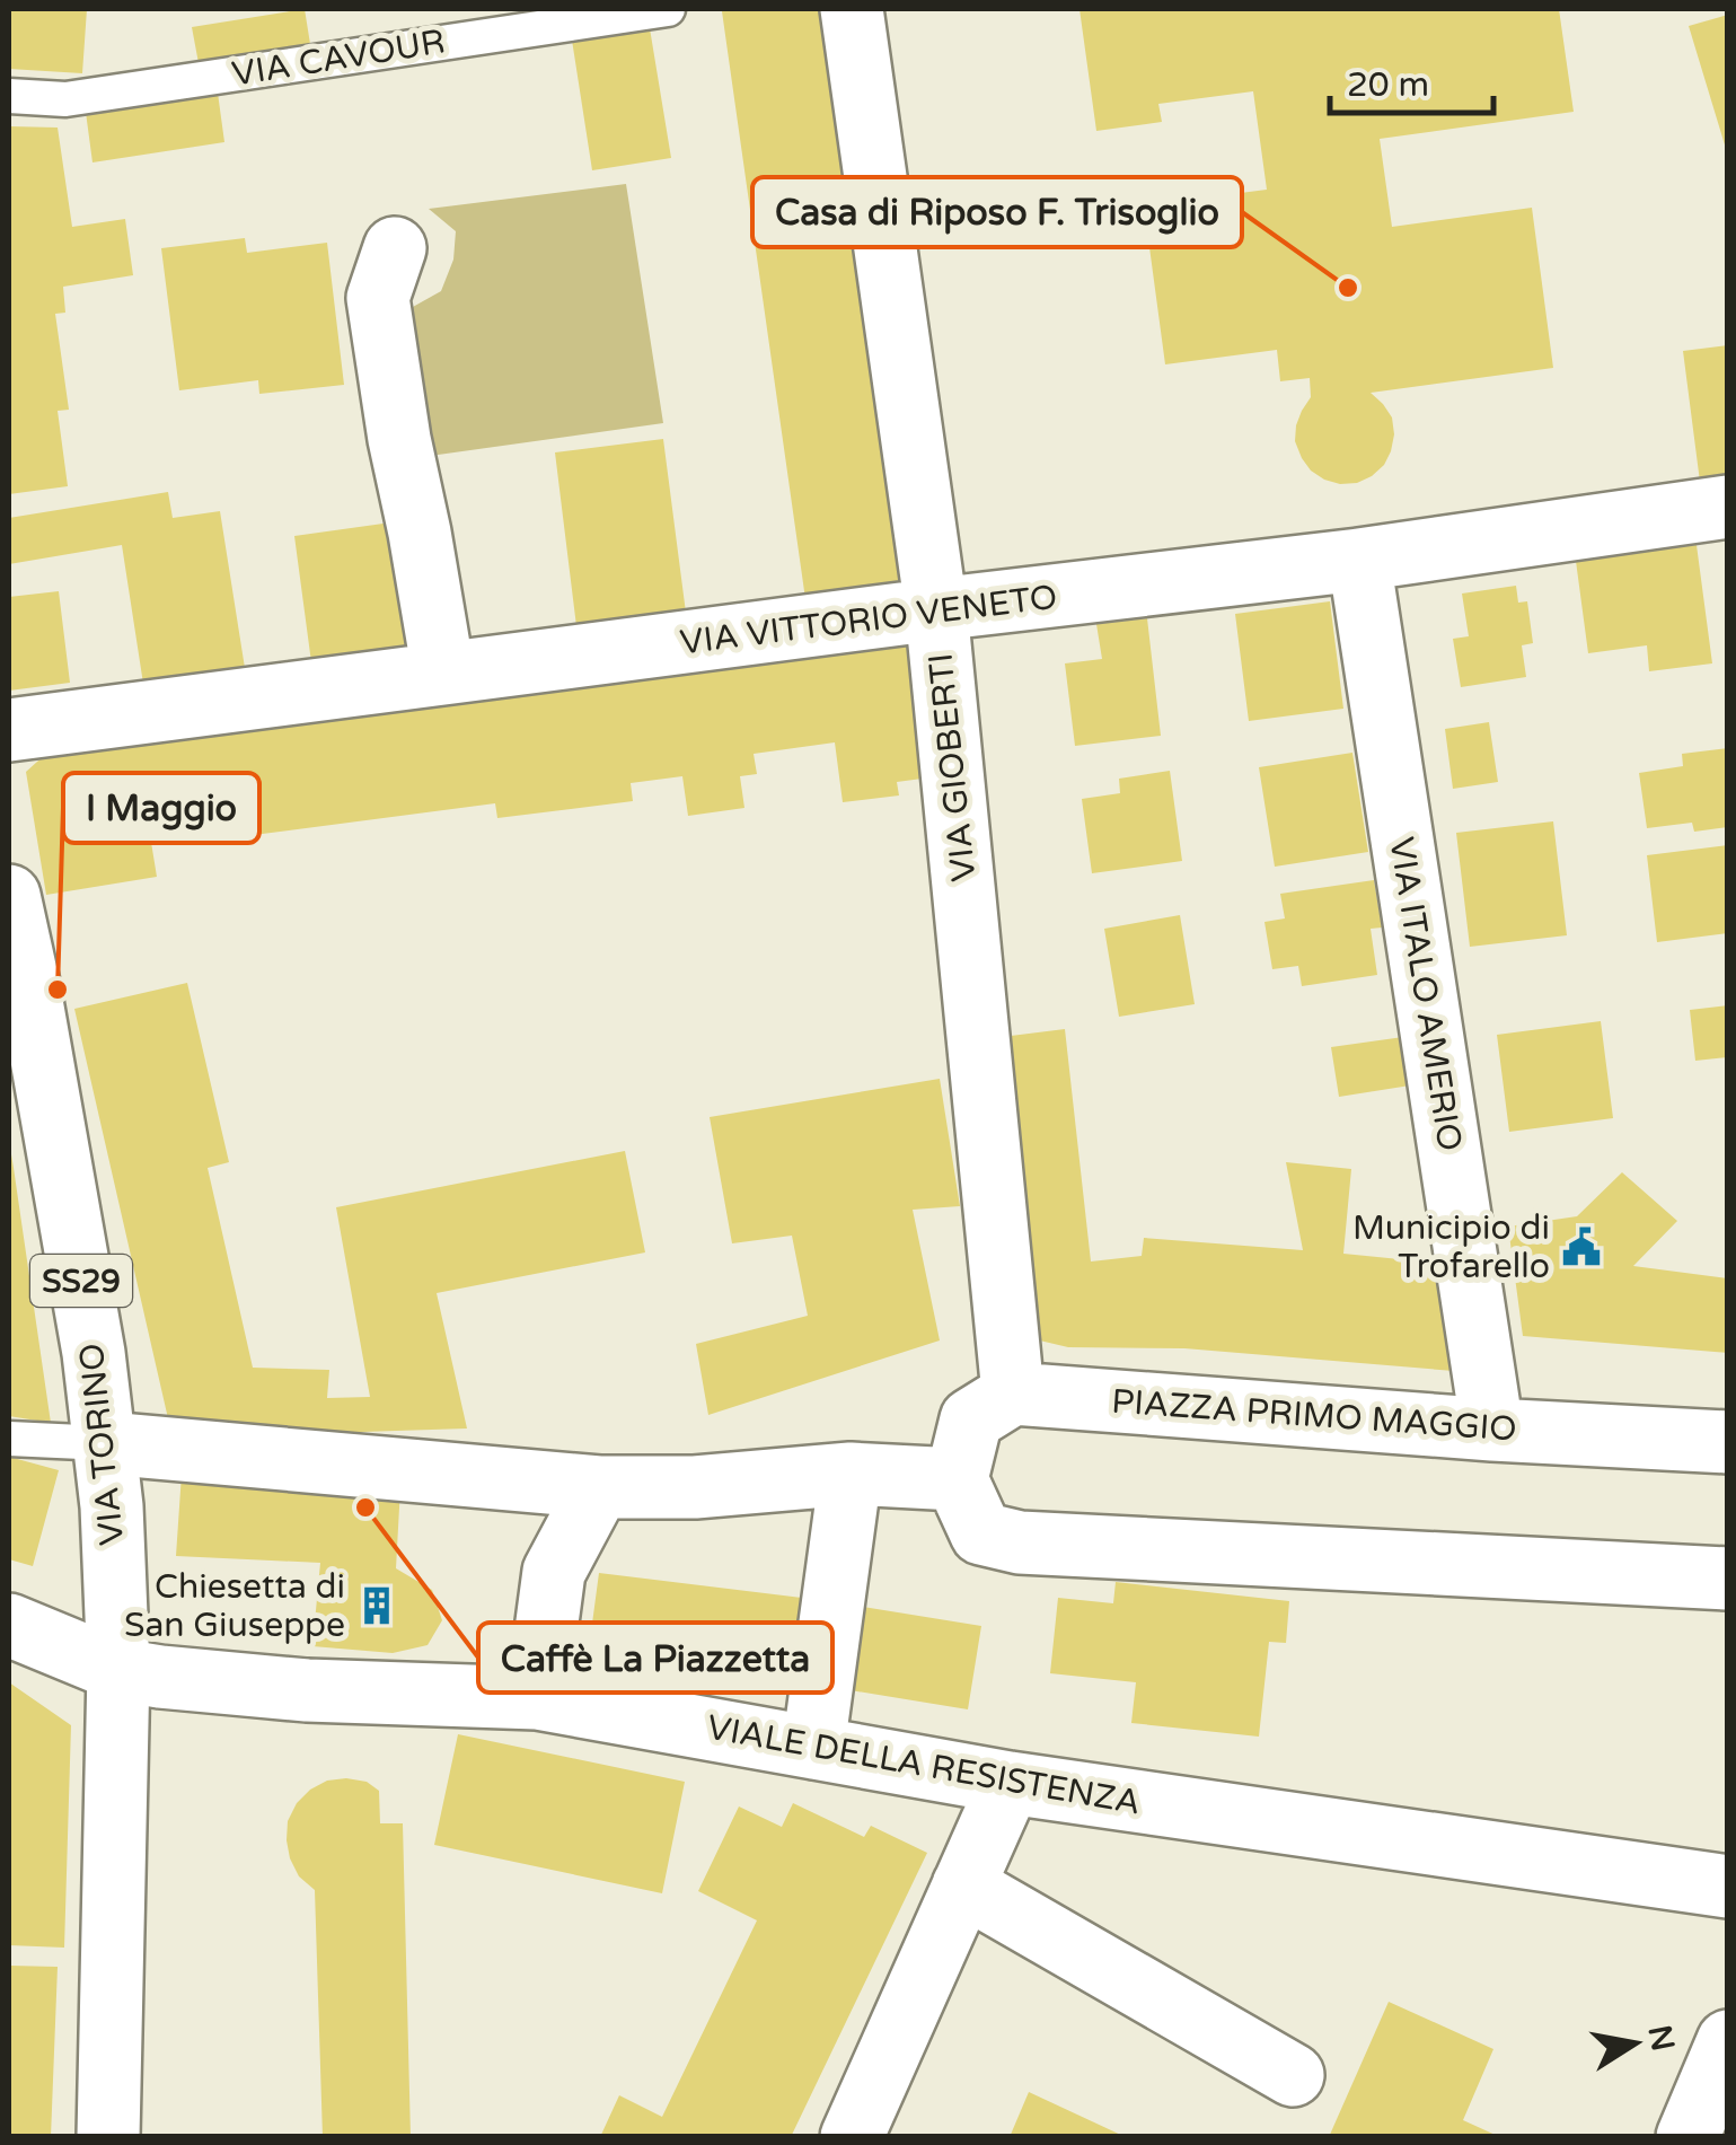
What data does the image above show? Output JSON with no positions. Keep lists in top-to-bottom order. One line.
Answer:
{"streets":{"street":["VIA VITTORIO VENETO","VIA GIOBERTI","VIA ITALO AMERIO","SS29","PIAZZA PRIMO MAGGIO","VIA TORINO","VIALE DELLA RESISTENZA"],"lane":["VIA CAVOUR"]},"crossings":[["VIA VITTORIO VENETO","VIA GIOBERTI"],["VIA VITTORIO VENETO","VIA ITALO AMERIO"],["VIA GIOBERTI","PIAZZA PRIMO MAGGIO"],["VIA ITALO AMERIO","PIAZZA PRIMO MAGGIO"],["VIA TORINO","VIALE DELLA RESISTENZA"]],"places":{"other":["Casa di Riposo F. Trisoglio","I Maggio","Caffè La Piazzetta"],"public building":["Municipio di Trofarello"],"building":["Chiesetta di San Giuseppe"]},"scale_bar":"20 m","north":"right"}
